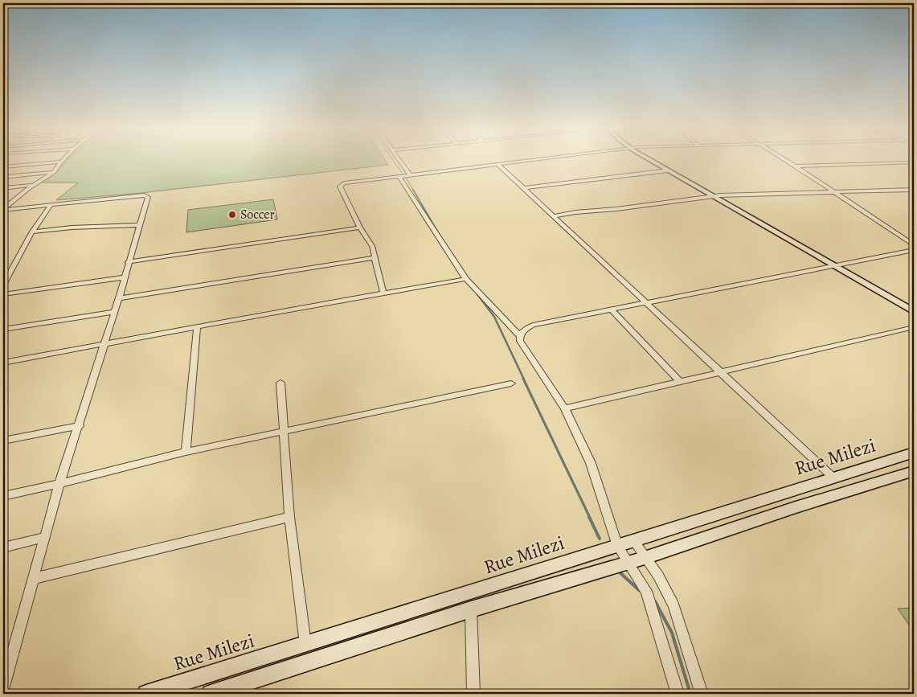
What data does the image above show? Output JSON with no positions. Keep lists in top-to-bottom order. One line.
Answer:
{"streets":{"street":["Rue Milezi"]},"places":["Soccer"]}
